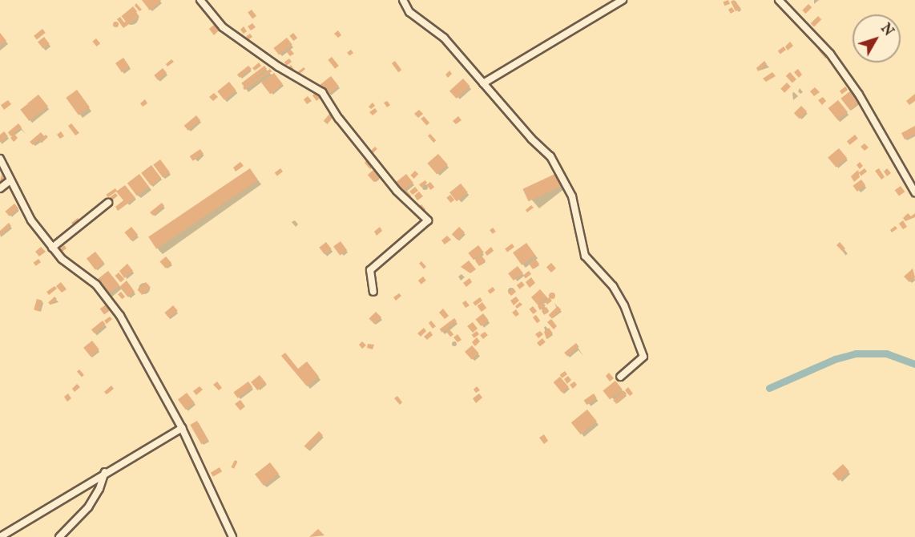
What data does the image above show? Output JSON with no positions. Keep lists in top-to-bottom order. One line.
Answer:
{"north":"top right"}
